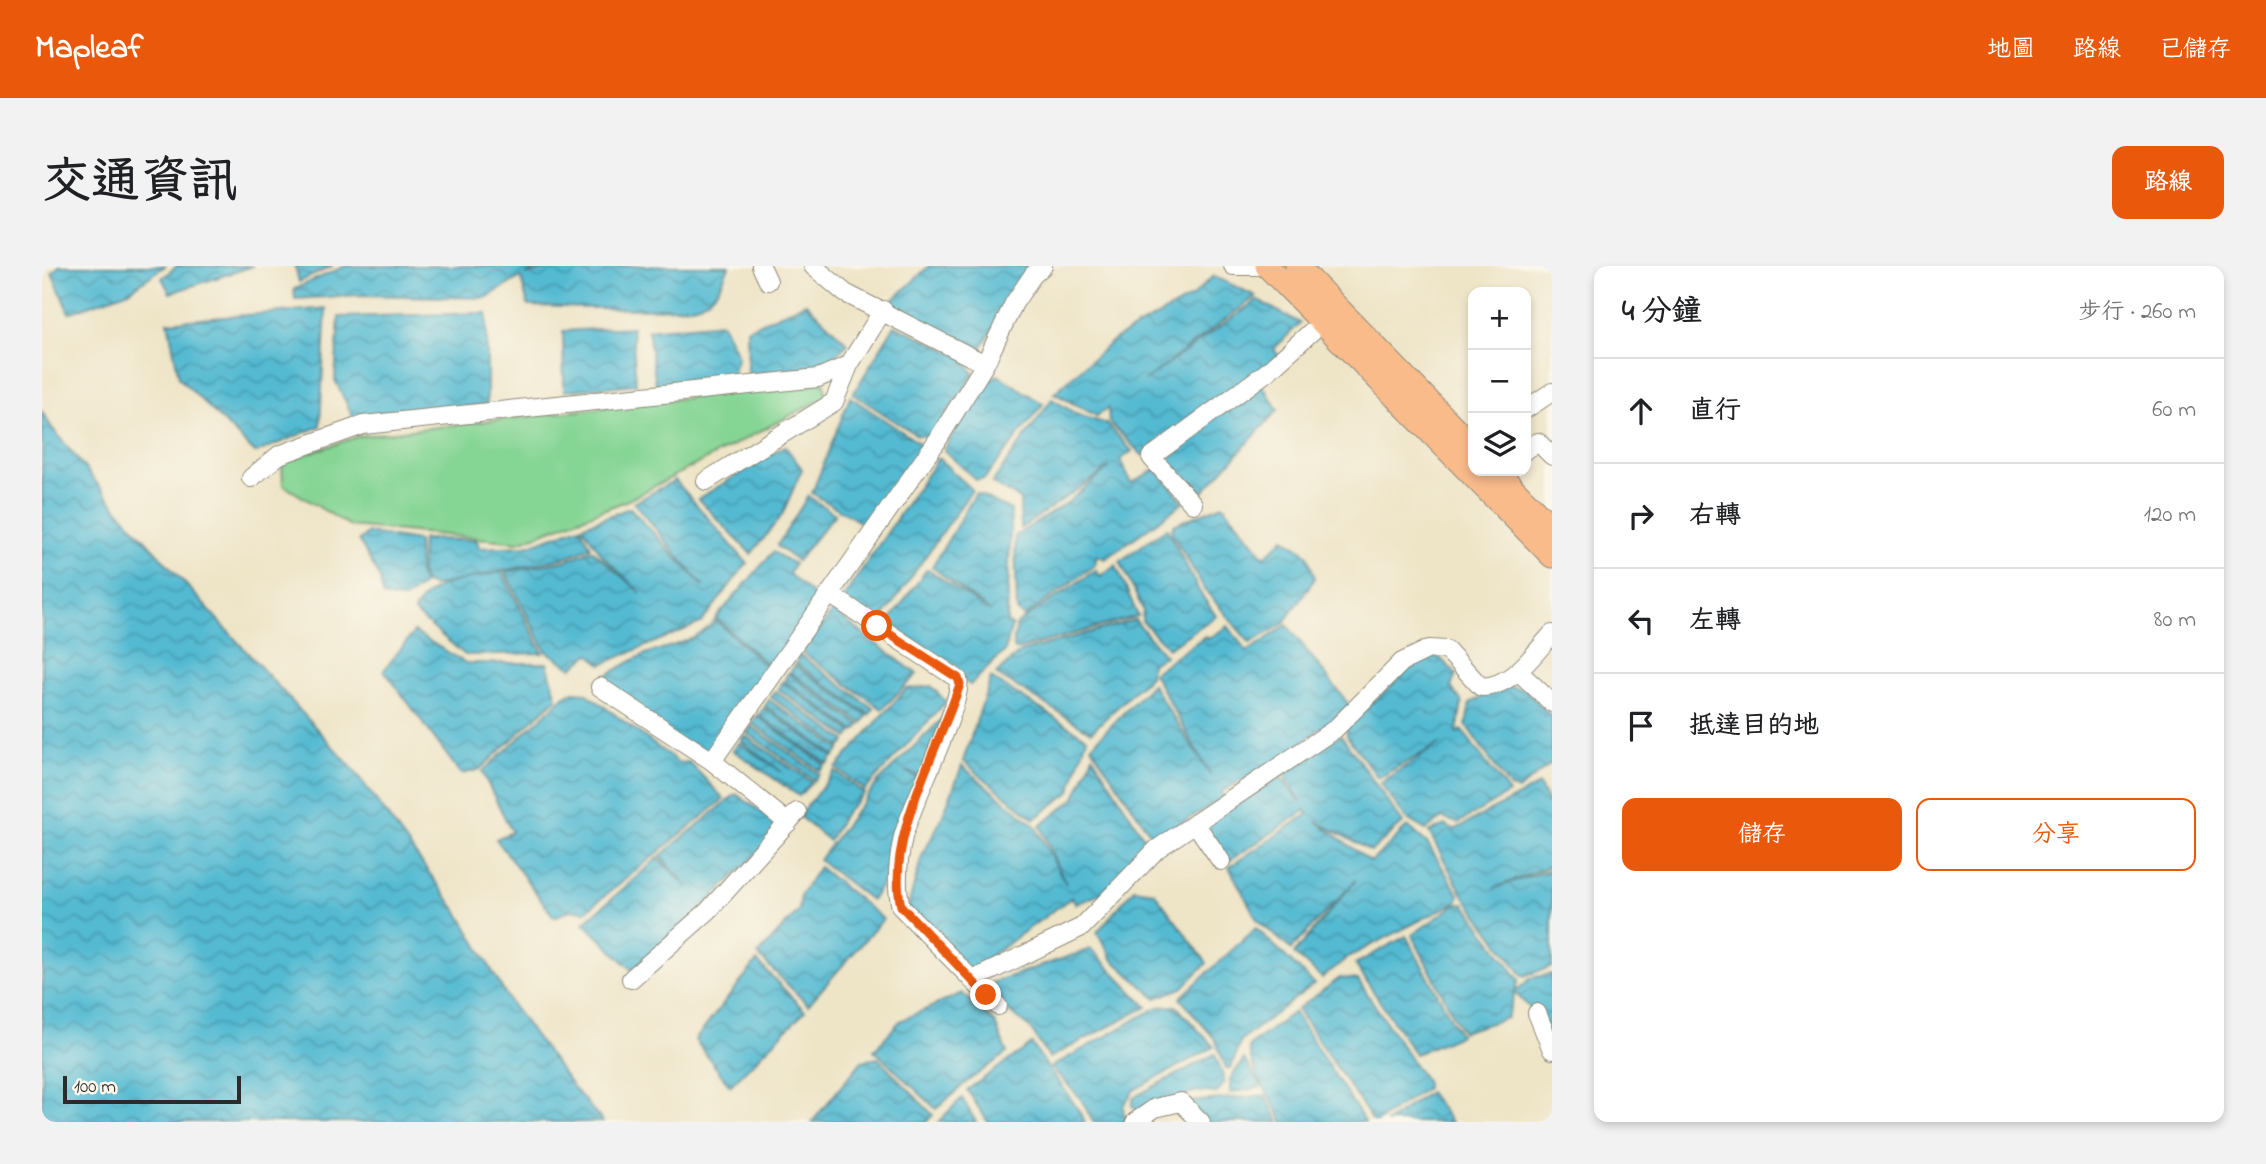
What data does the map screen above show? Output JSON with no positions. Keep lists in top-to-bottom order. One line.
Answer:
{"scale_bar":"100 m","page":{"header":"Mapleaf","nav":["地圖","路線","已儲存"],"title":"交通資訊","buttons":["路線",["儲存","分享"]],"heading":["4 分鐘","步行 · 260 m"],"map_buttons":["+","−"],"list":[["直行","60 m"],["右轉","120 m"],["左轉","80 m"],"抵達目的地"],"scale":"100 m"}}
